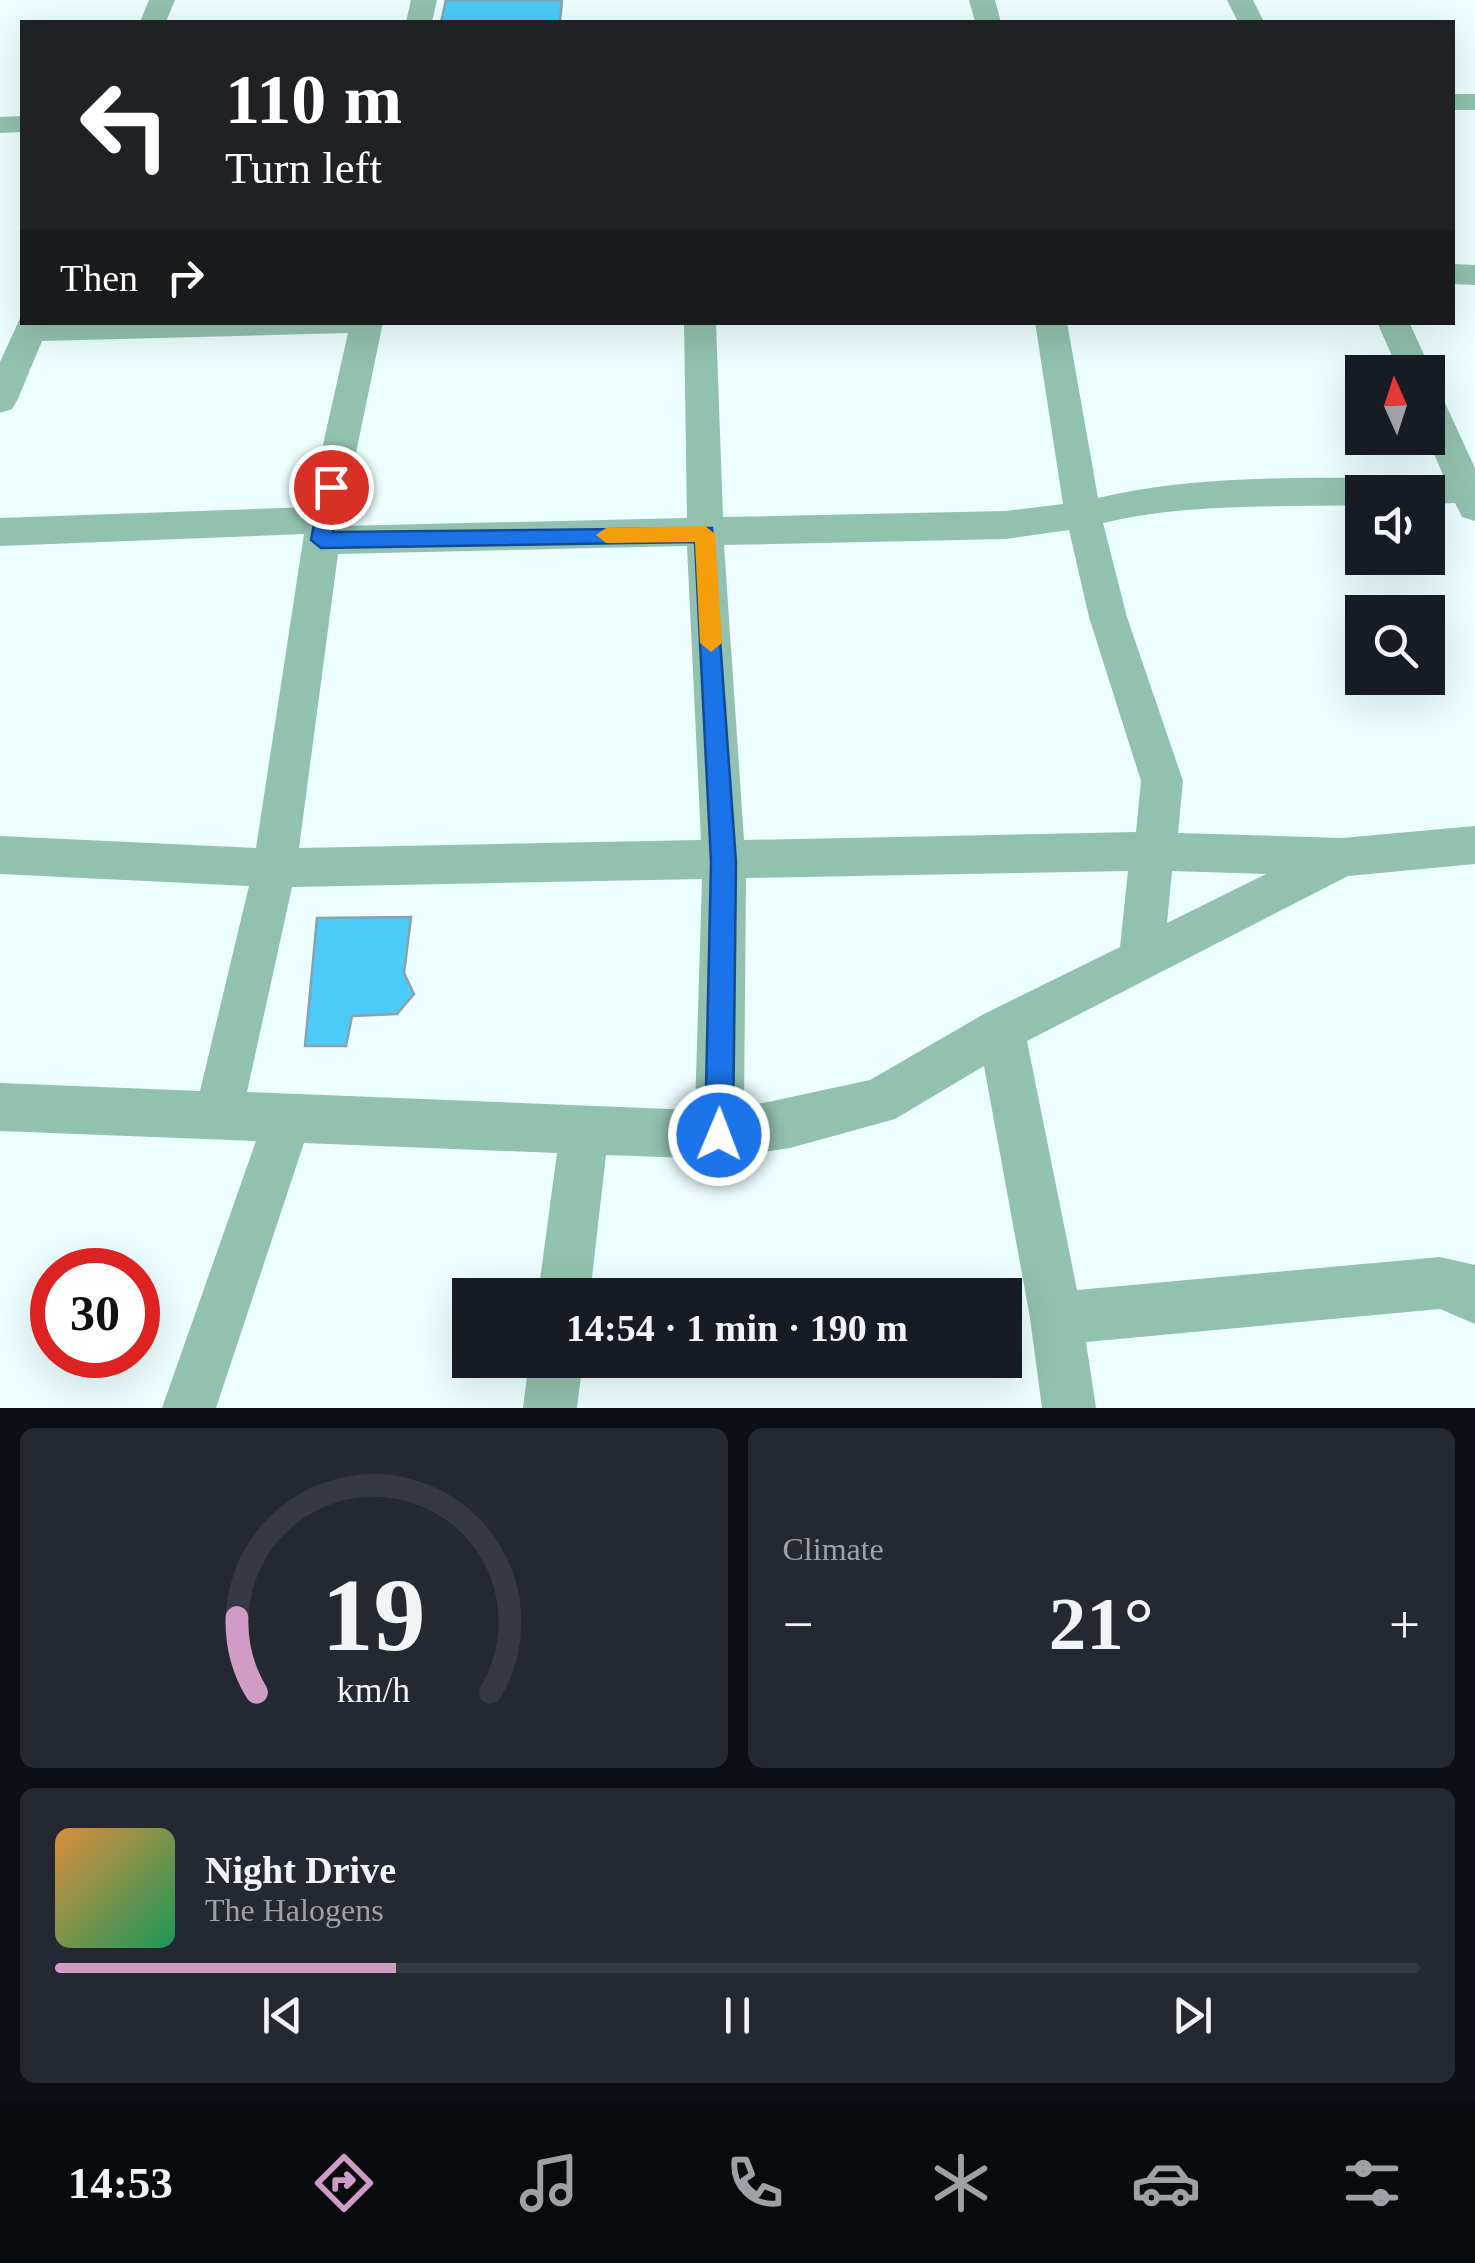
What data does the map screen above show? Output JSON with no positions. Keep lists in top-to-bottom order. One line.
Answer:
{"north":"top","page":{"turn":["110 m","Turn left"],"then":"Then","limit":"30","trip":"14:54 · 1 min · 190 m","tile":"Climate","heat":["−","21°","+"],"song":["Night Drive","The Halogens"],"tabs":"14:53","gauge":["19","km/h"]}}
